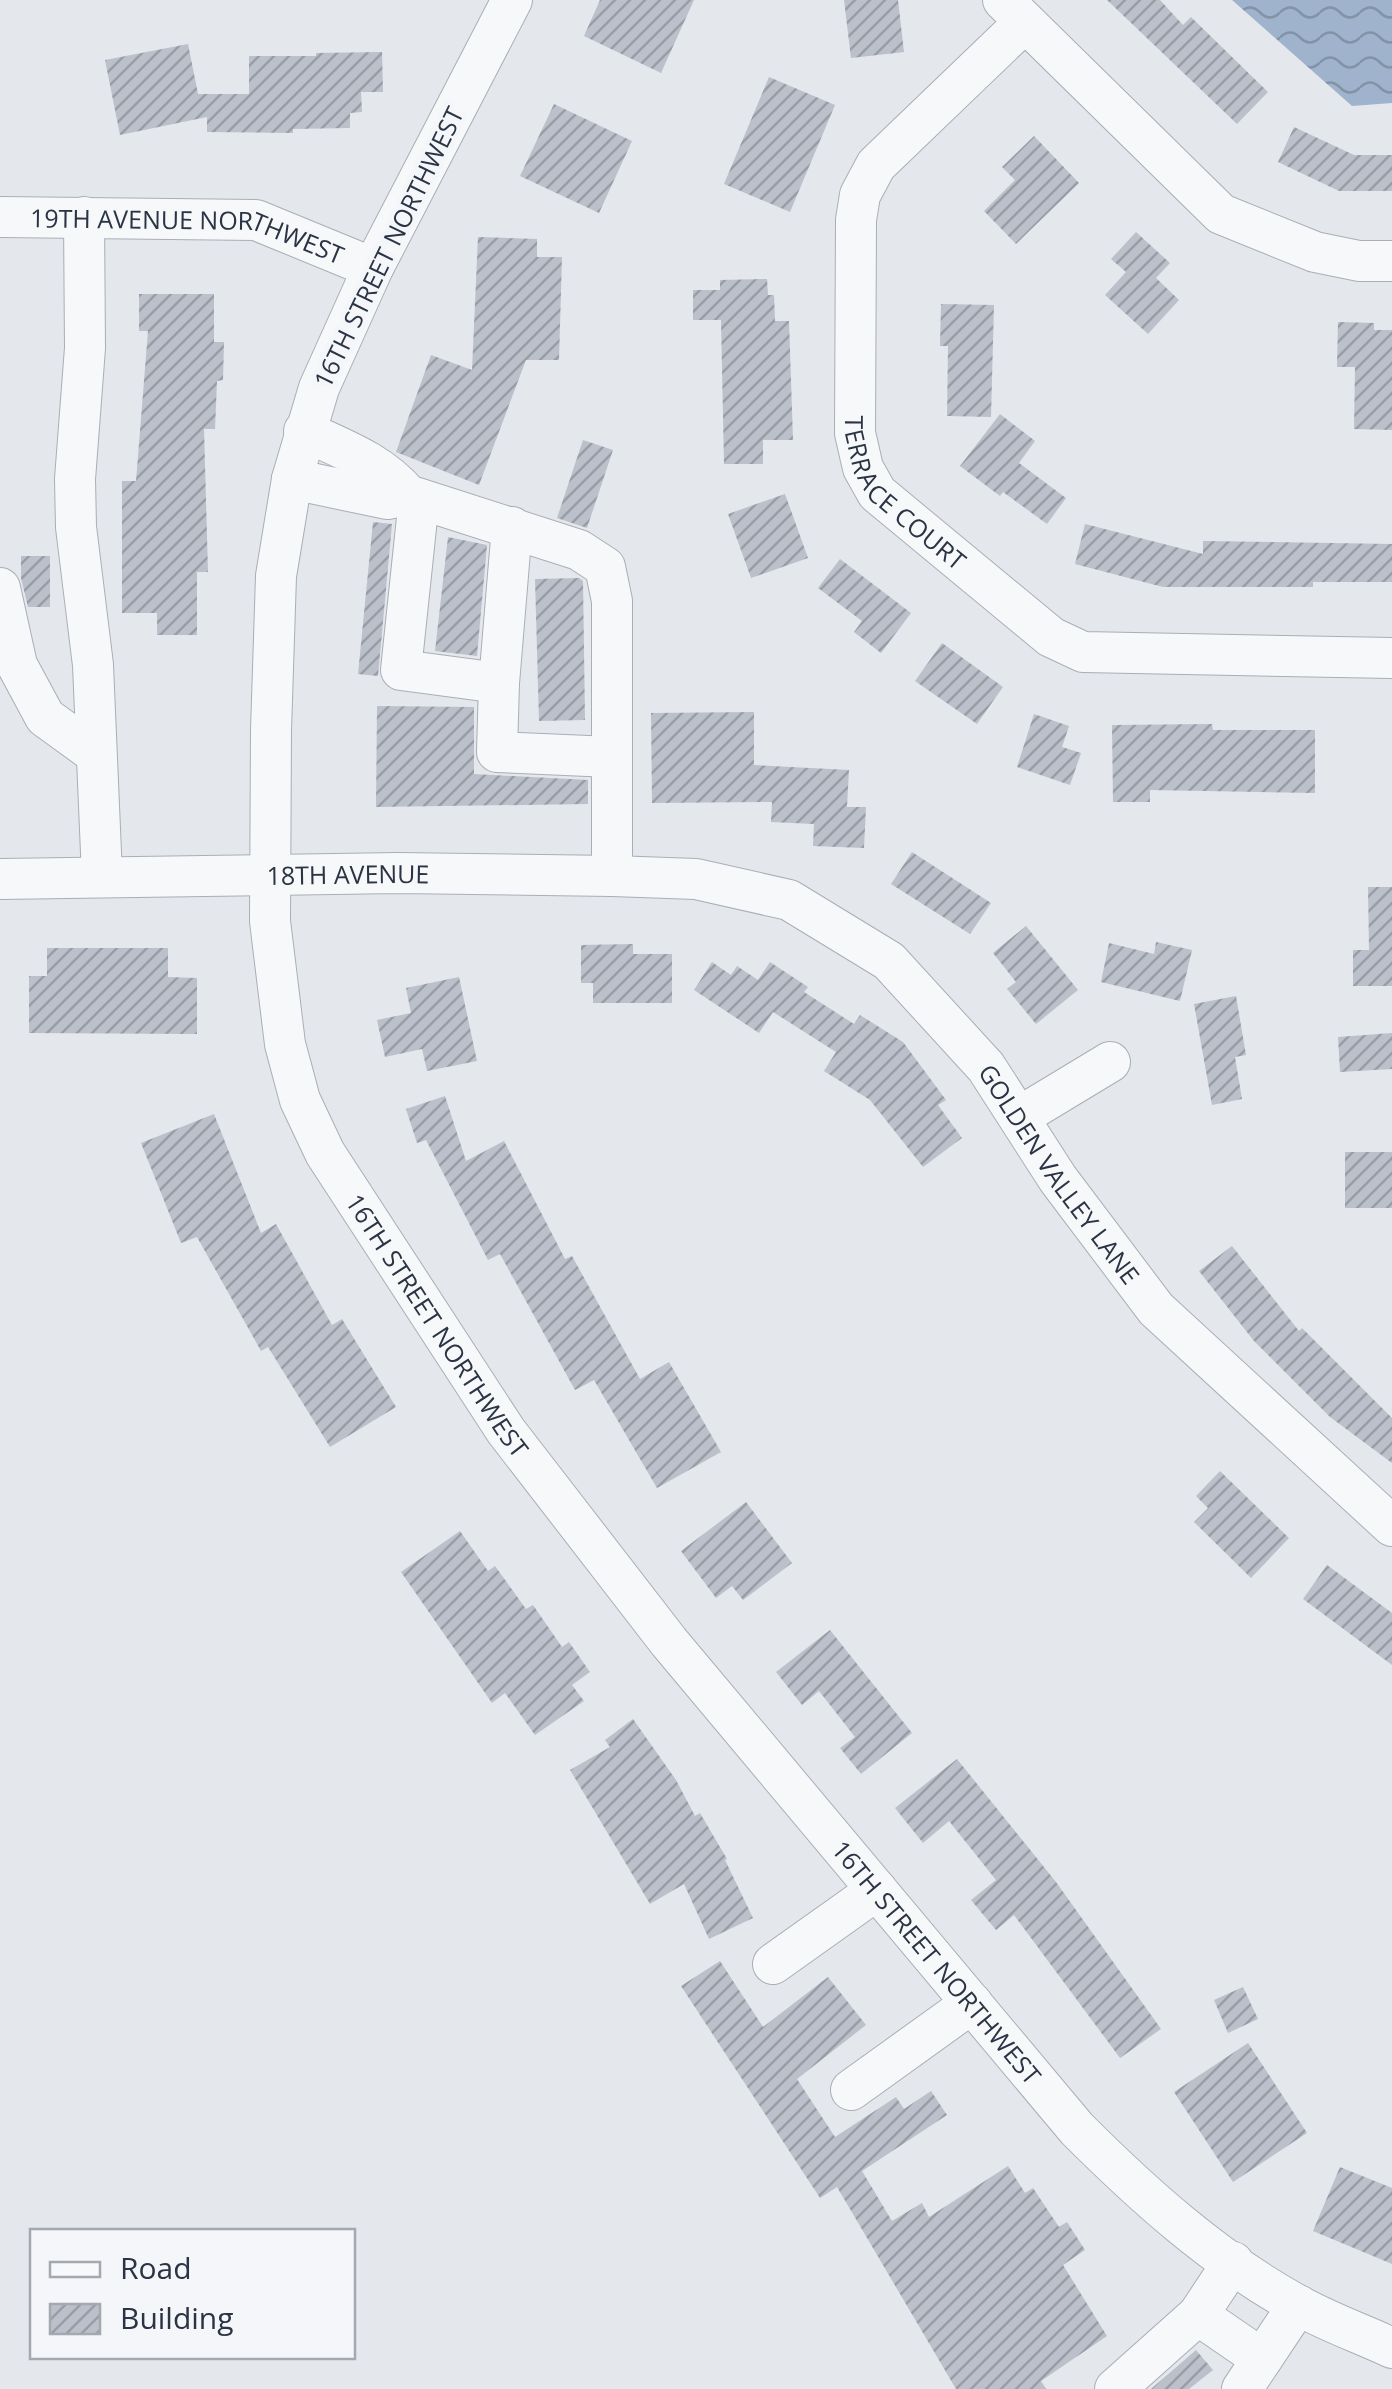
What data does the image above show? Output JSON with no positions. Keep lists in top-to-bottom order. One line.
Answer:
{"streets":{"street":["19TH AVENUE NORTHWEST","16TH STREET NORTHWEST","TERRACE COURT","18TH AVENUE","GOLDEN VALLEY LANE"]},"crossings":[["19TH AVENUE NORTHWEST","16TH STREET NORTHWEST"],["16TH STREET NORTHWEST","18TH AVENUE"],["18TH AVENUE","GOLDEN VALLEY LANE"]],"legend":["Road","Building"]}
